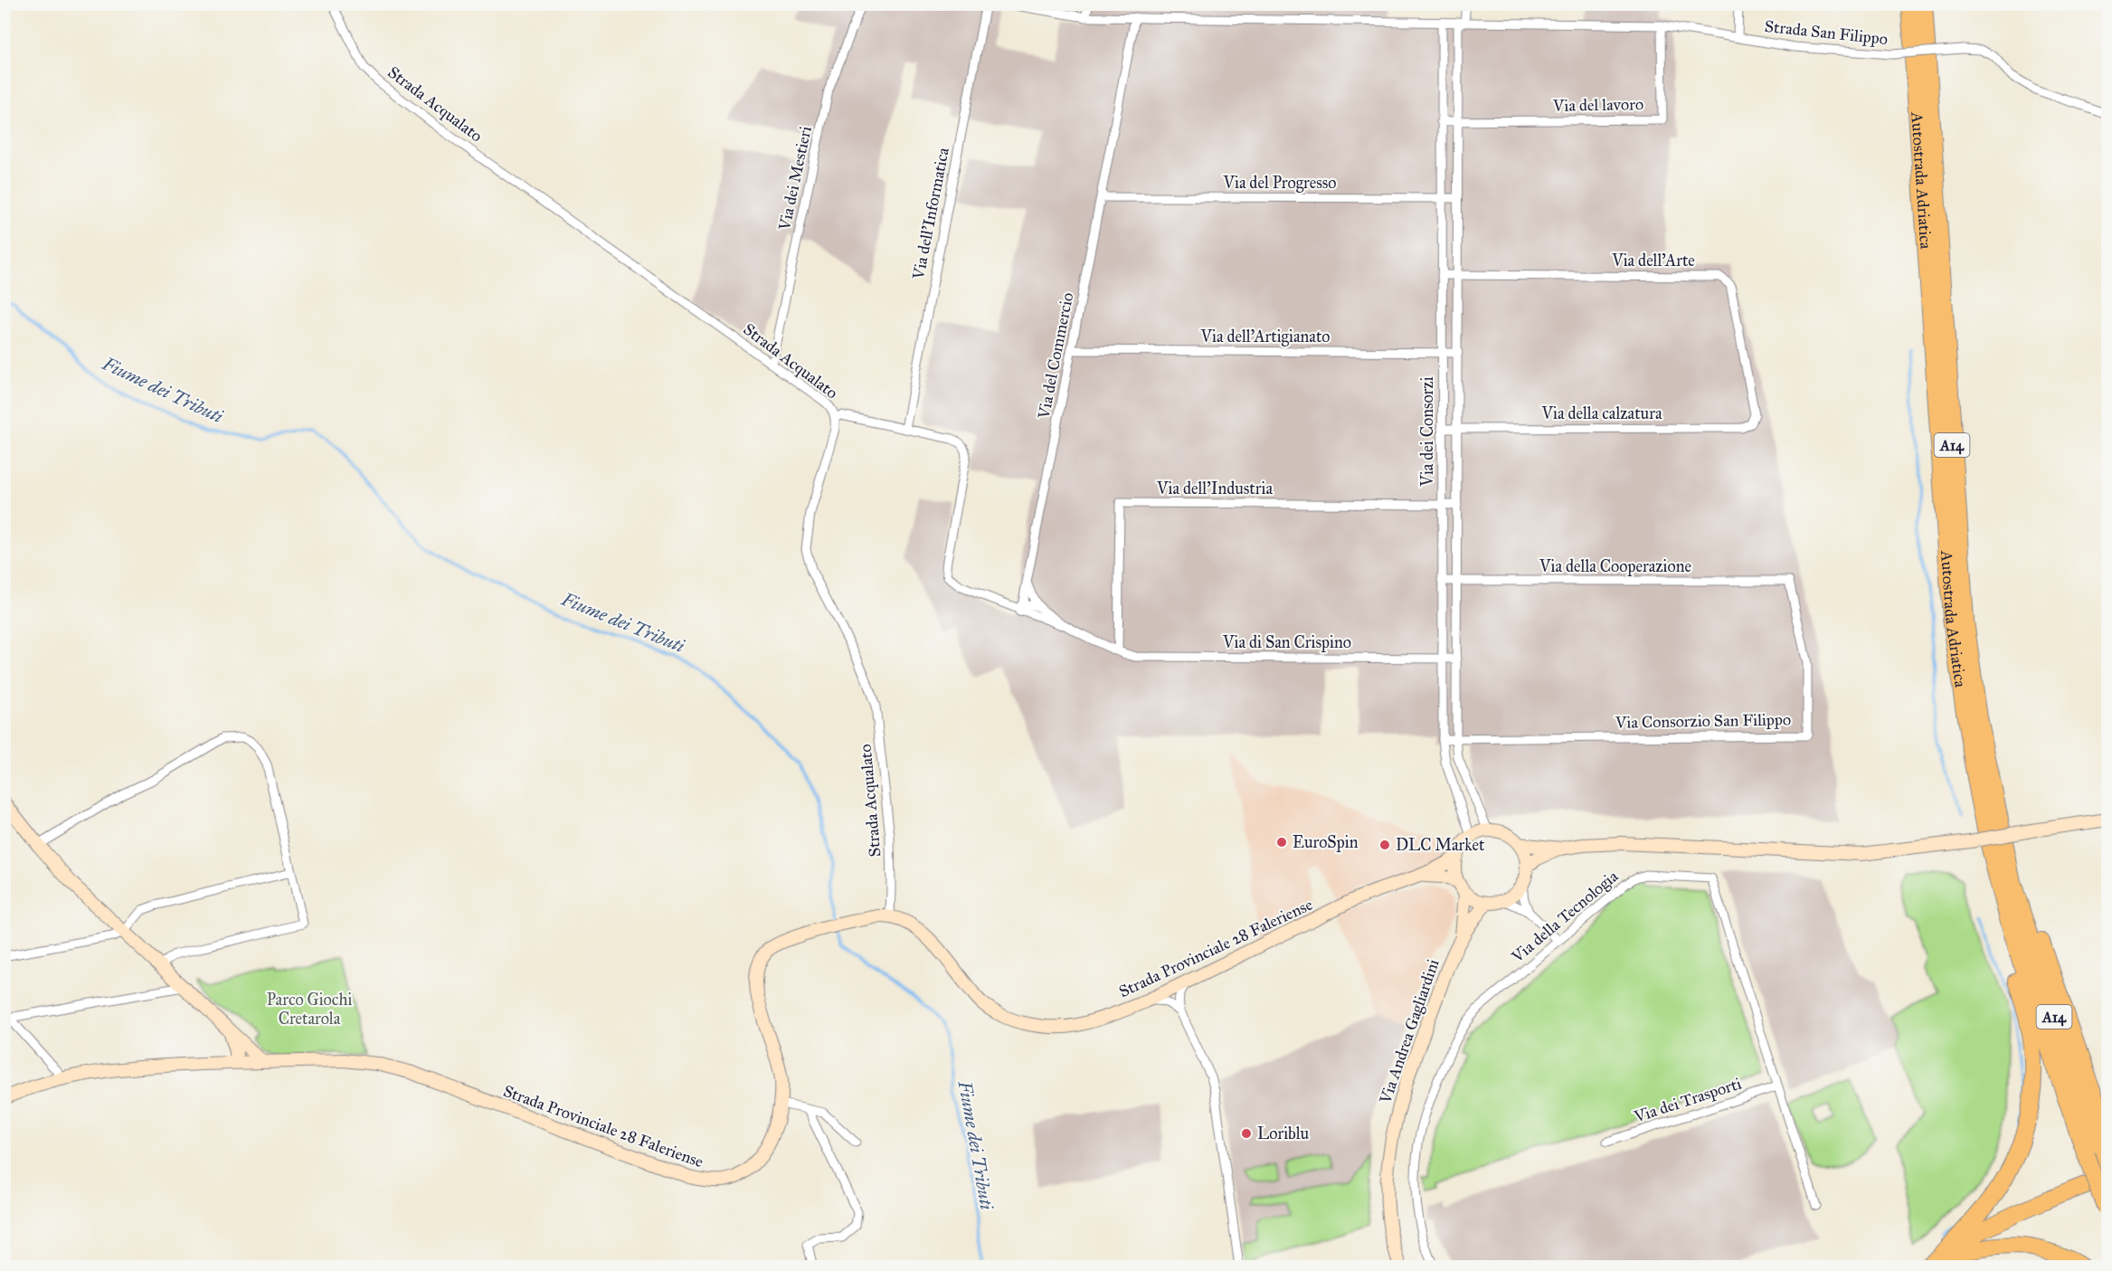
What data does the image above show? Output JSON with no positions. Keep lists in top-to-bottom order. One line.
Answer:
{"streets":{"highway":["Autostrada Adriatica","A14"],"main road":["Strada Provinciale 28 Faleriense","Via Andrea Gagliardini"],"street":["Strada San Filippo","Strada Acqualato","Via del lavoro","Via dei Mestieri","Via del Progresso","Via dell'Informatica","Via dell'Arte","Via dell'Artigianato","Via del Commercio","Via della calzatura","Via dei Consorzi","Via dell'Industria","Via della Cooperazione","Via di San Crispino","Via Consorzio San Filippo","Via della Tecnologia","Via dei Trasporti"]},"crossings":[["Strada San Filippo","Via del lavoro"],["Strada San Filippo","Via del Commercio"],["Strada San Filippo","Via dei Consorzi"],["Strada Acqualato","Via dei Mestieri"],["Strada Acqualato","Strada Provinciale 28 Faleriense"],["Via del lavoro","Via dei Consorzi"],["Via del Progresso","Via del Commercio"],["Via del Progresso","Via dei Consorzi"],["Via dell'Arte","Via della calzatura"],["Via dell'Arte","Via dei Consorzi"],["Via dell'Artigianato","Via del Commercio"],["Via dell'Artigianato","Via dei Consorzi"],["Via della calzatura","Via dei Consorzi"],["Via dei Consorzi","Via dell'Industria"],["Via dei Consorzi","Via della Cooperazione"],["Via dei Consorzi","Via di San Crispino"],["Via dei Consorzi","Via Consorzio San Filippo"],["Via dei Consorzi","Strada Provinciale 28 Faleriense"],["Via dell'Industria","Via di San Crispino"],["Via della Cooperazione","Via Consorzio San Filippo"],["Via della Tecnologia","Via dei Trasporti"]],"water":["Fiume dei Tributi"],"parks":["Parco Giochi Cretarola"],"places":["EuroSpin","DLC Market","Loriblu"]}
